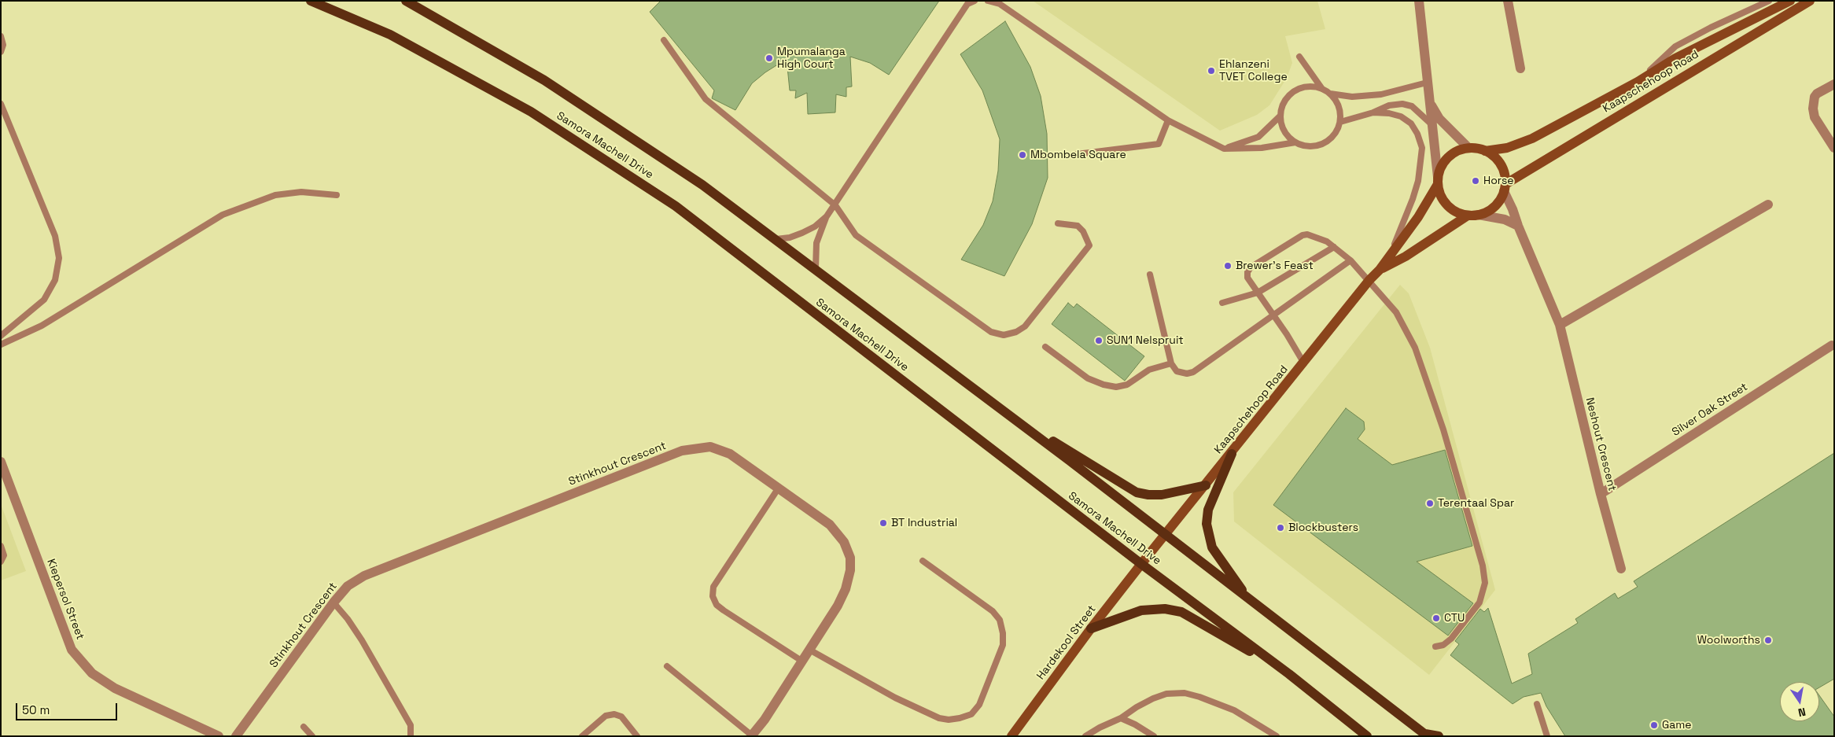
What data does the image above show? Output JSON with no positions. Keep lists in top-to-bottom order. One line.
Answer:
{"streets":{"main road":["Kaapschehoop Road","Samora Machell Drive","Hardekool Street"],"street":["Silver Oak Street","Neshout Crescent","Stinkhout Crescent","Kiepersol Street"]},"crossings":[["Kaapschehoop Road","Samora Machell Drive"],["Kaapschehoop Road","Neshout Crescent"],["Kaapschehoop Road","Hardekool Street"],["Samora Machell Drive","Hardekool Street"],["Silver Oak Street","Neshout Crescent"]],"places":["Mpumalanga High Court","Ehlanzeni TVET College","Mbombela Square","Horse","Brewer's Feast","SUN1 Nelspruit","Terentaal Spar","BT Industrial","Blockbusters","CTU","Woolworths","Game"],"scale_bar":"50 m","north":"bottom"}
